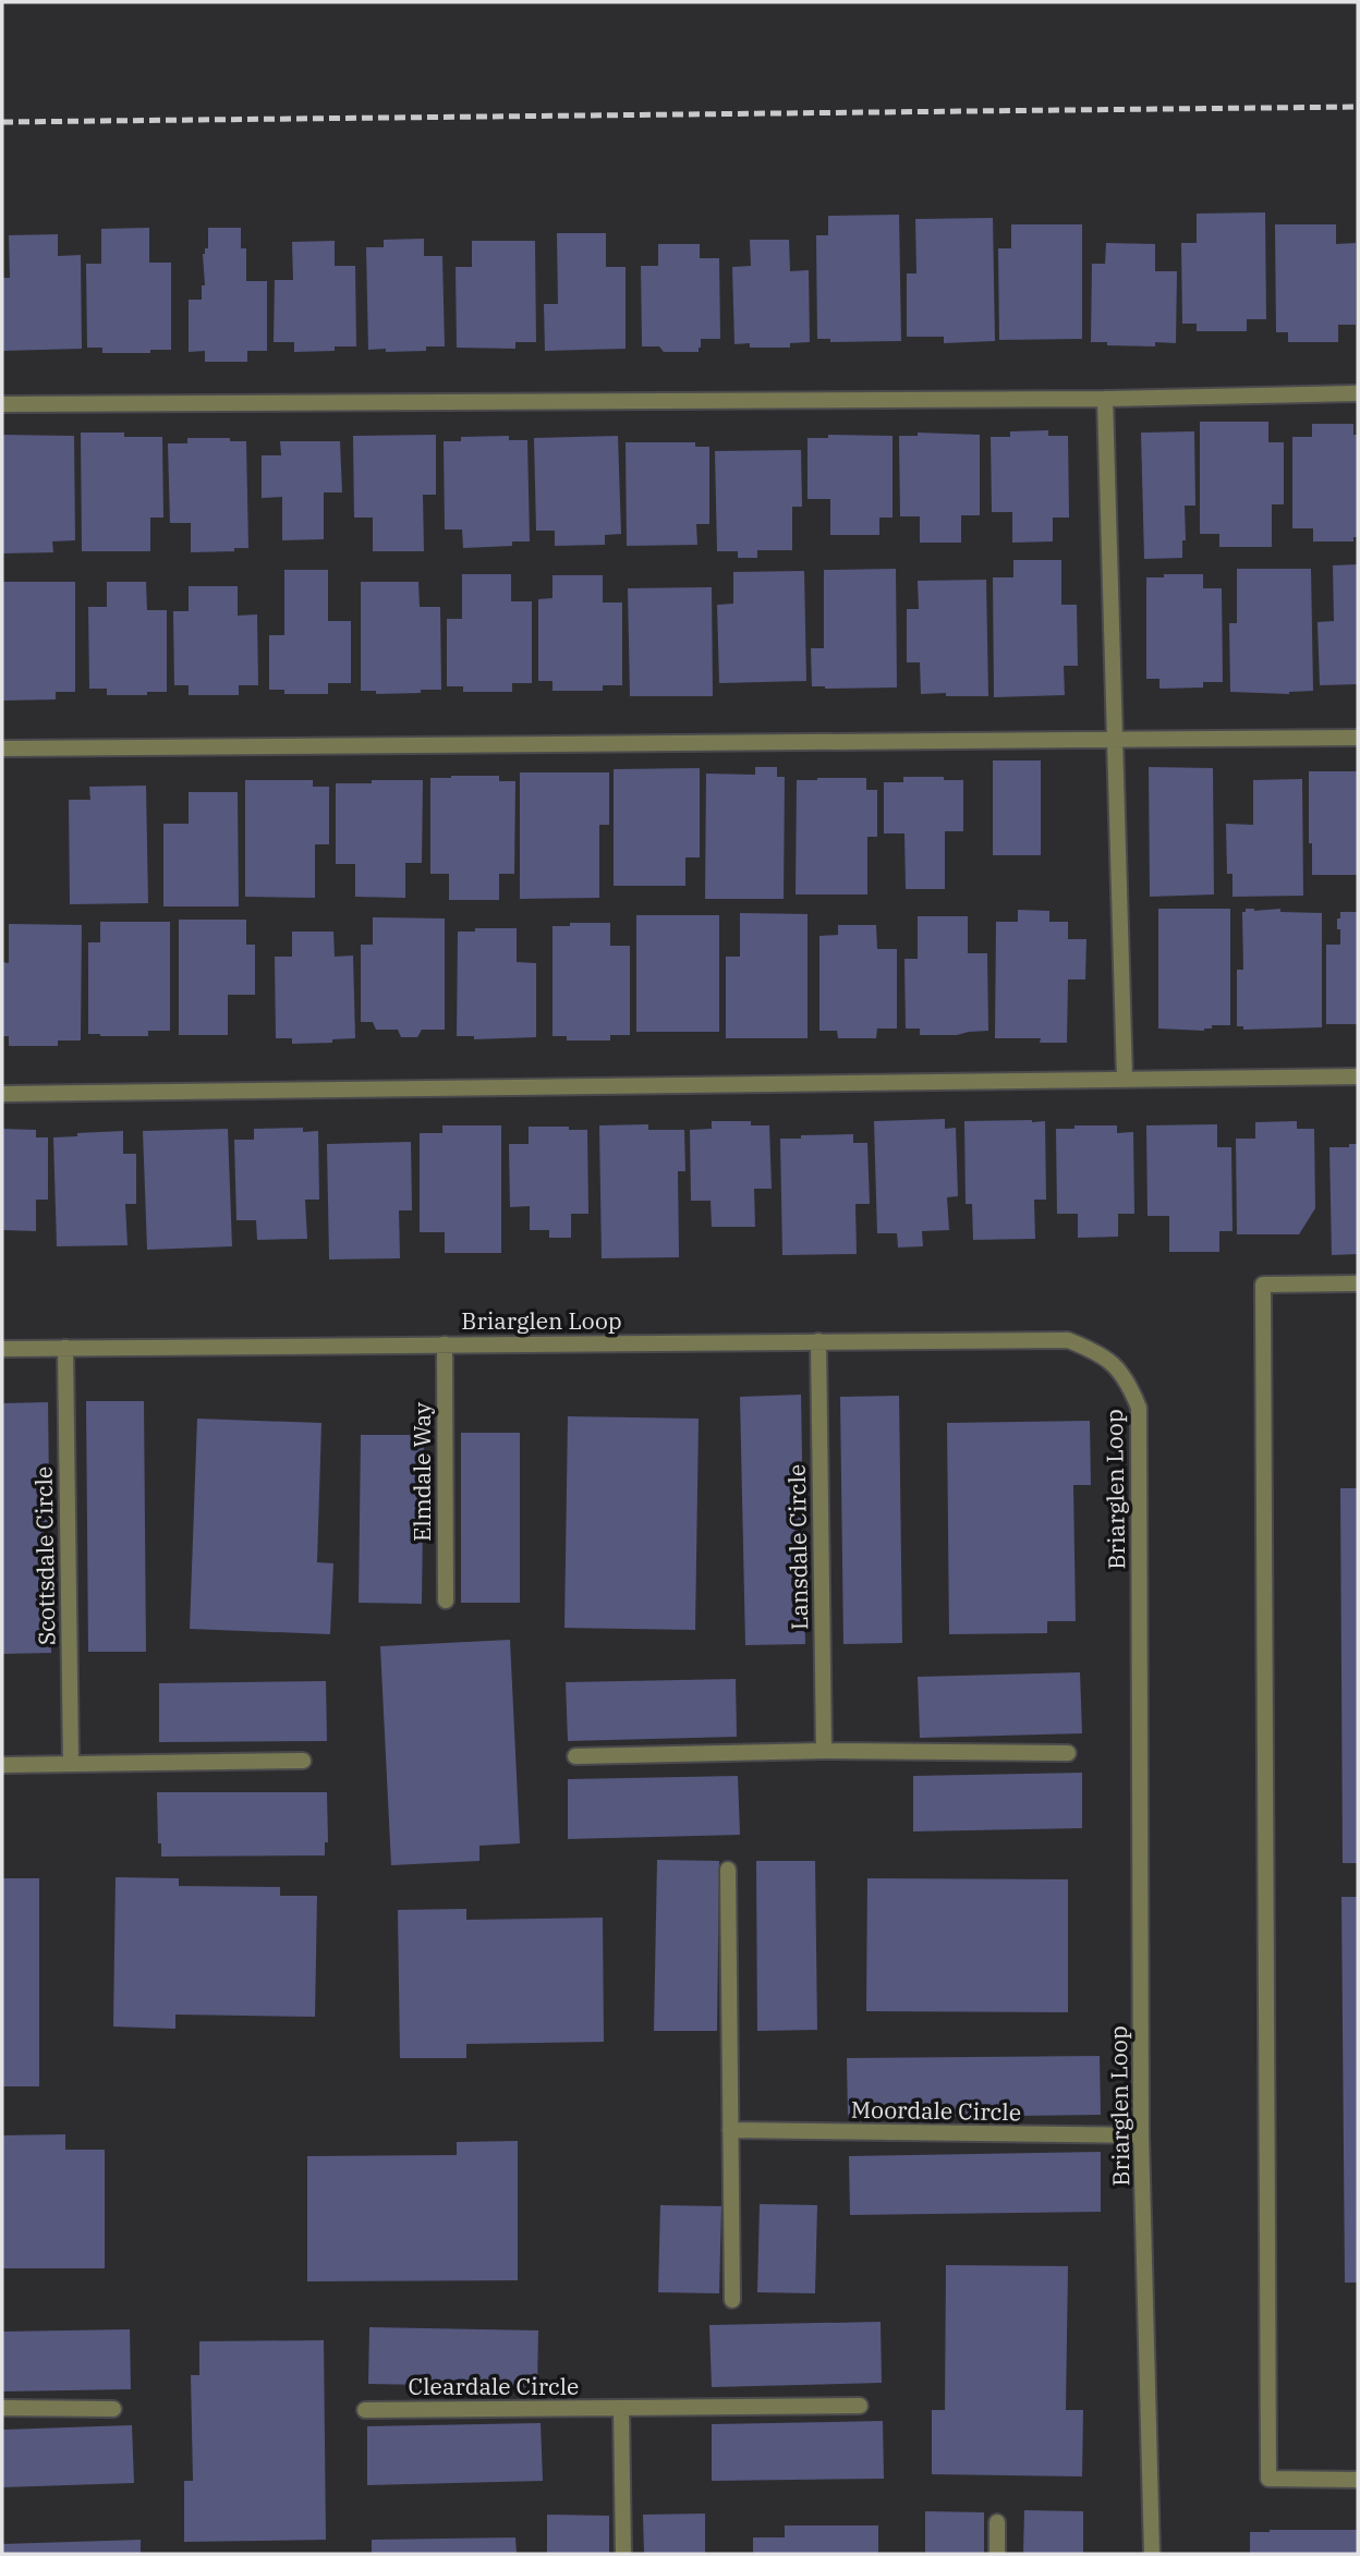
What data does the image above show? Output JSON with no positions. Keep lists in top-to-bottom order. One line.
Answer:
{"streets":{"street":["Briarglen Loop","Elmdale Way","Lansdale Circle","Scottsdale Circle","Moordale Circle","Cleardale Circle"]},"crossings":[["Briarglen Loop","Elmdale Way"],["Briarglen Loop","Lansdale Circle"],["Briarglen Loop","Scottsdale Circle"],["Briarglen Loop","Moordale Circle"]]}
